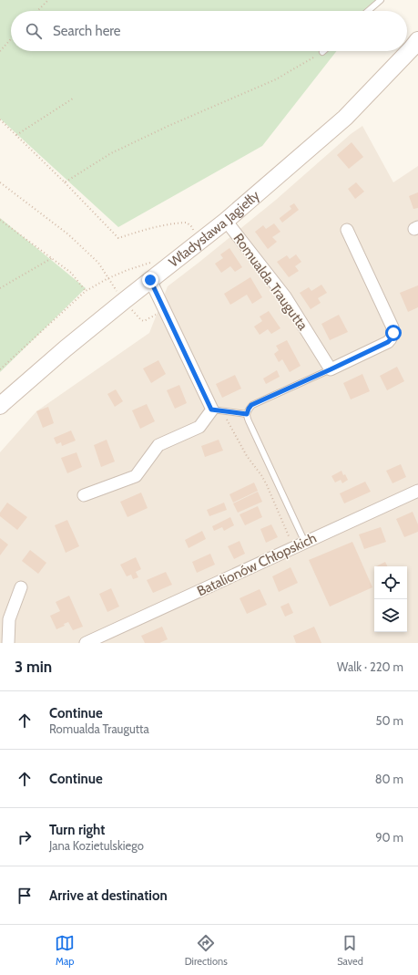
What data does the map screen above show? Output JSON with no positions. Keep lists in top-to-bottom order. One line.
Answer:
{"streets":{"main road":["Władysława Jagiełły"],"street":["Romualda Traugutta","Batalionów Chłopskich"]},"crossings":[["Władysława Jagiełły","Romualda Traugutta"]],"page":{"search":"Search here","heading":["3 min","Walk · 220 m"],"list":[["Continue","Romualda Traugutta","50 m"],["Continue","80 m"],["Turn right","Jana Kozietulskiego","90 m"],"Arrive at destination"],"nav":["Map","Directions","Saved"]}}
